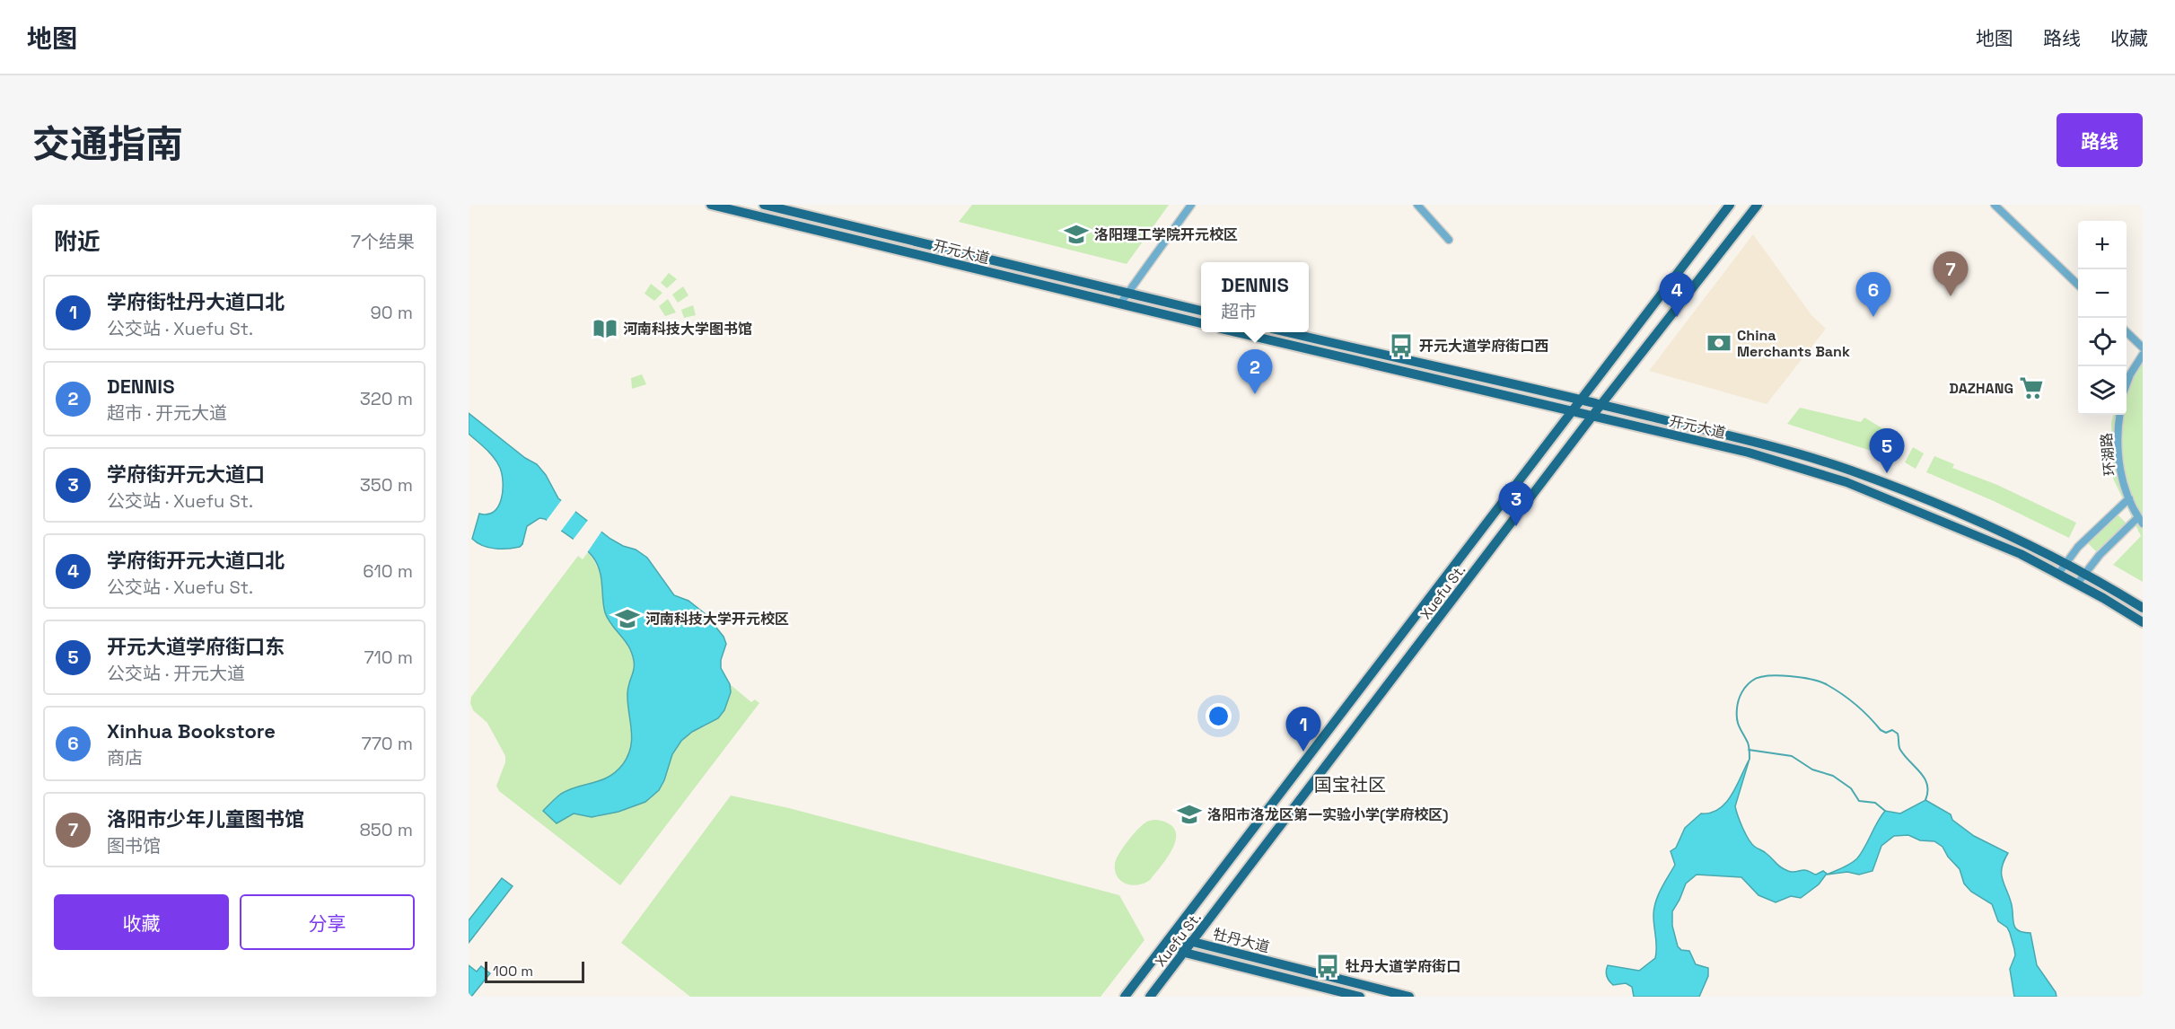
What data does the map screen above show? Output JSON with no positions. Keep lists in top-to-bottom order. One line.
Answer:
{"streets":{"main road":["开元大道","Xuefu St.","牡丹大道"],"street":["环湖路"]},"crossings":[["开元大道","Xuefu St."],["Xuefu St.","牡丹大道"]],"districts":["国宝社区"],"places":{"school or university":["洛阳理工学院开元校区","河南科技大学开元校区","洛阳市洛龙区第一实验小学(学府校区)"],"library":["河南科技大学图书馆"],"bank":["China Merchants Bank"],"bus stop":["开元大道学府街口西","牡丹大道学府街口"],"supermarket":["DAZHANG"]},"scale_bar":"100 m","page":{"header":"地图","nav":["地图","路线","收藏"],"title":"交通指南","buttons":["路线",["收藏","分享"]],"heading":["附近","7个结果"],"map_buttons":["+","−"],"pins":["7","4","6","2","5","3","1"],"popup":["DENNIS","超市"],"list":[{"mark":"1","name":"学府街牡丹大道口北","note":"公交站 · Xuefu St.","value":"90 m"},{"mark":"2","name":"DENNIS","note":"超市 · 开元大道","value":"320 m"},{"mark":"3","name":"学府街开元大道口","note":"公交站 · Xuefu St.","value":"350 m"},{"mark":"4","name":"学府街开元大道口北","note":"公交站 · Xuefu St.","value":"610 m"},{"mark":"5","name":"开元大道学府街口东","note":"公交站 · 开元大道","value":"710 m"},{"mark":"6","name":"Xinhua Bookstore","note":"商店","value":"770 m"},{"mark":"7","name":"洛阳市少年儿童图书馆","note":"图书馆","value":"850 m"}],"scale":"100 m"}}
